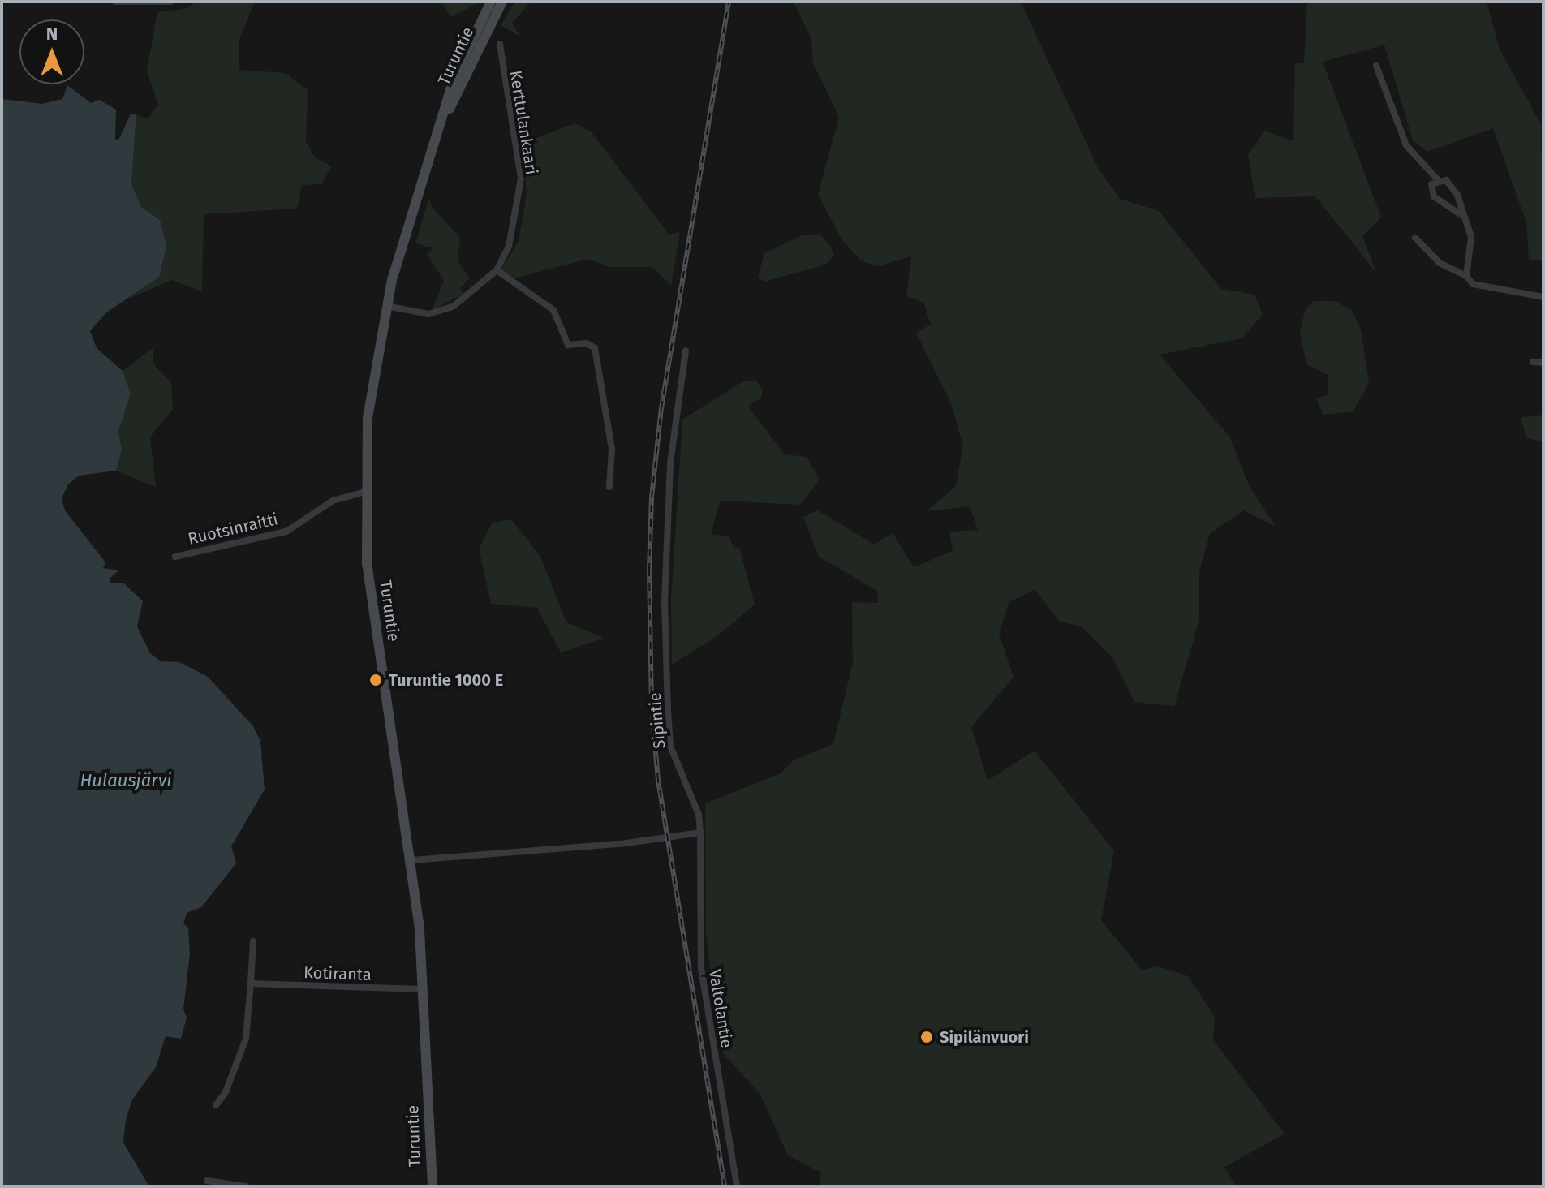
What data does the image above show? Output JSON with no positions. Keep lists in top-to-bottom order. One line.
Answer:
{"streets":{"main road":["Turuntie"],"street":["Kerttulankaari","Ruotsinraitti","Sipintie","Kotiranta","Valtolantie"]},"crossings":[["Turuntie","Ruotsinraitti"],["Turuntie","Kotiranta"],["Sipintie","Valtolantie"]],"water":["Hulausjärvi"],"places":["Turuntie 1000 E","Sipilänvuori"],"north":"top"}
